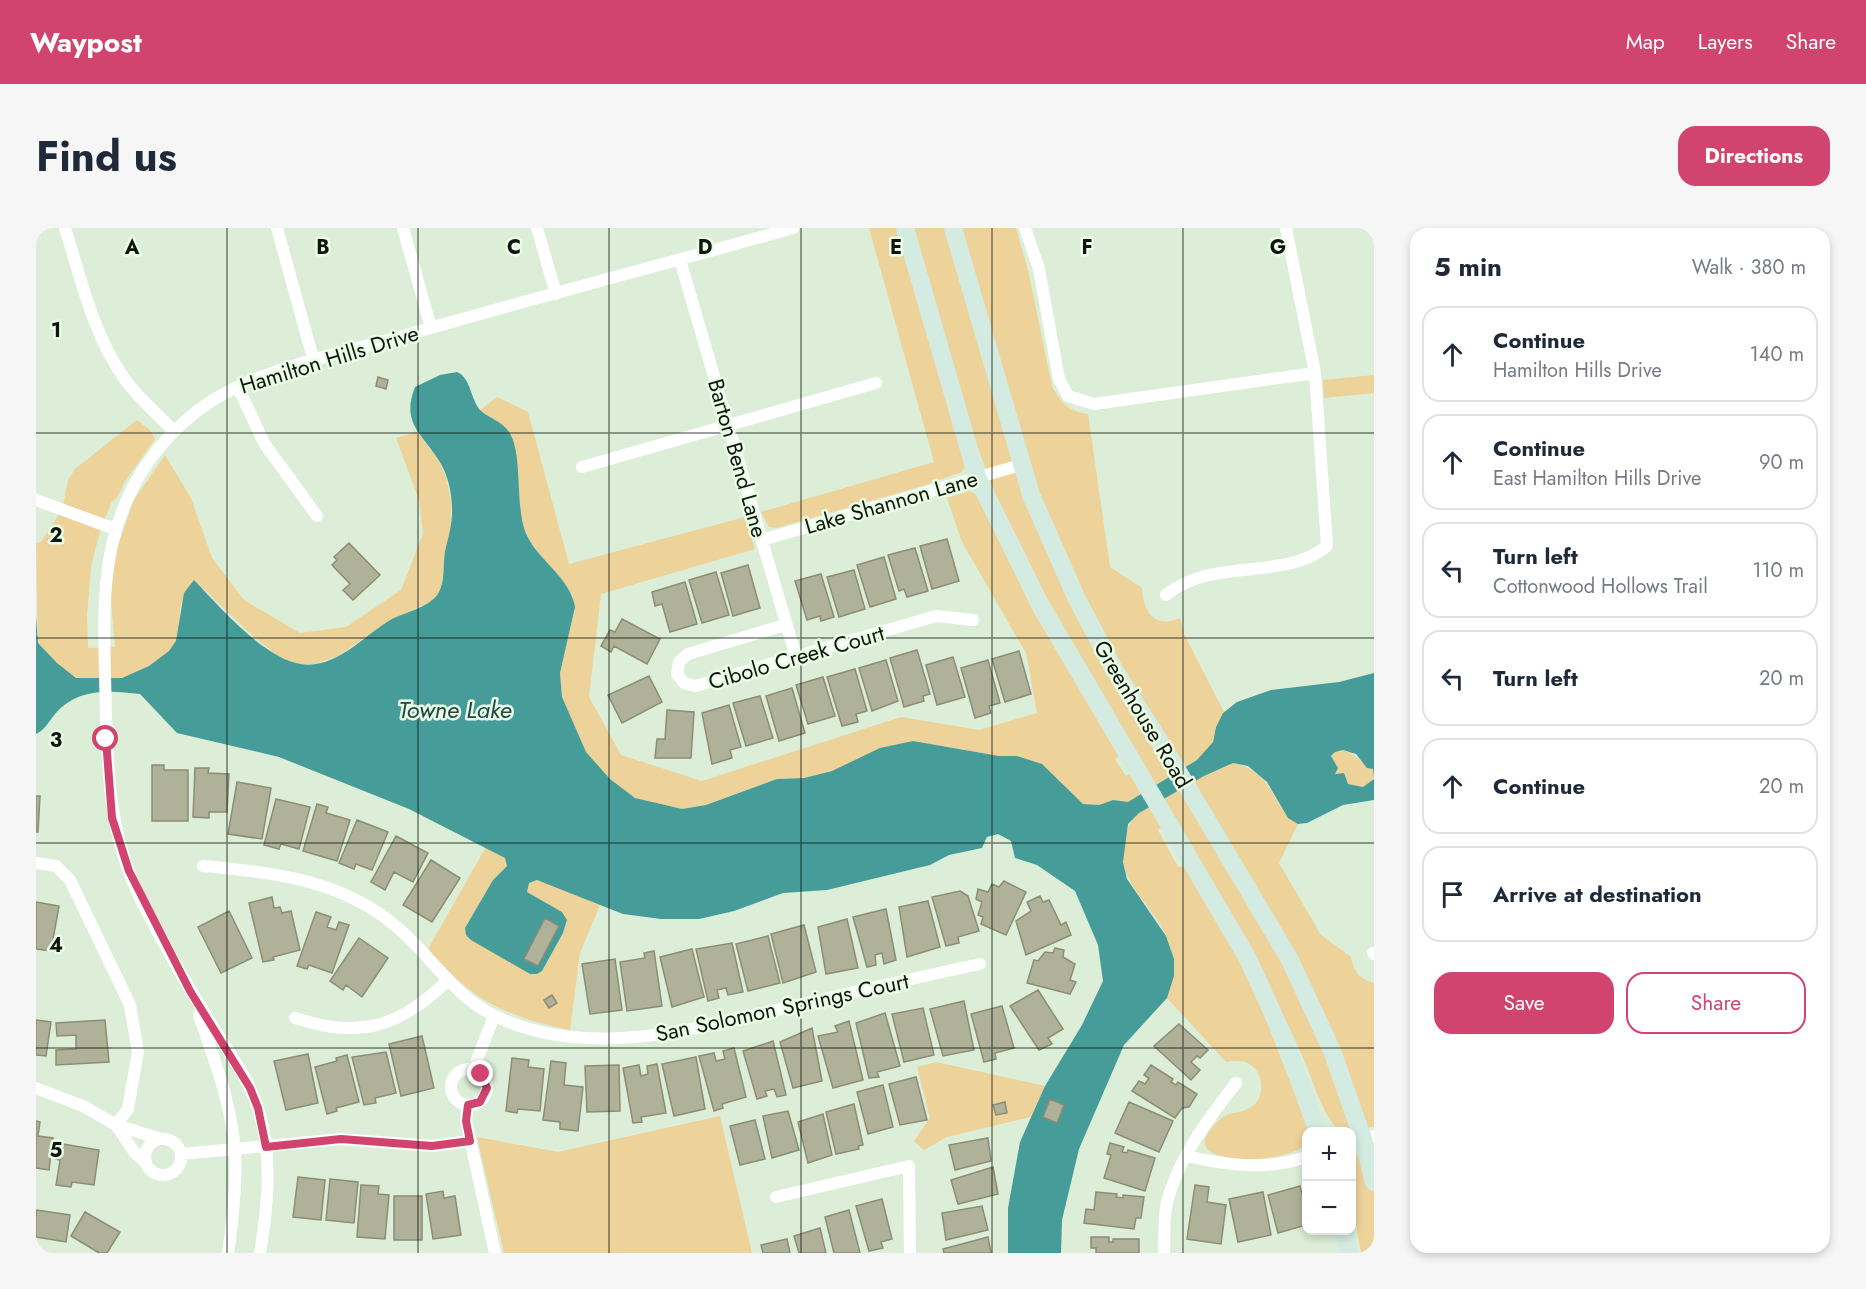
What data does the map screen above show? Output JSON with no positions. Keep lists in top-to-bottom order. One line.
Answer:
{"streets":{"main road":["Greenhouse Road"],"street":["Hamilton Hills Drive","Barton Bend Lane","Lake Shannon Lane","Cibolo Creek Court","San Solomon Springs Court"]},"crossings":[["Hamilton Hills Drive","Barton Bend Lane"],["Barton Bend Lane","Lake Shannon Lane"],["Barton Bend Lane","Cibolo Creek Court"],["Lake Shannon Lane","Greenhouse Road"]],"water":["Towne Lake"],"page":{"header":"Waypost","nav":["Map","Layers","Share"],"title":"Find us","buttons":["Directions",["Save","Share"]],"heading":["5 min","Walk · 380 m"],"list":[["Continue","Hamilton Hills Drive","140 m"],["Continue","East Hamilton Hills Drive","90 m"],["Turn left","Cottonwood Hollows Trail","110 m"],["Turn left","20 m"],["Continue","20 m"],"Arrive at destination"],"map_buttons":["+","−"]},"grid":{"columns":["A","B","C","D","E","F","G"],"rows":["1","2","3","4","5"]}}
